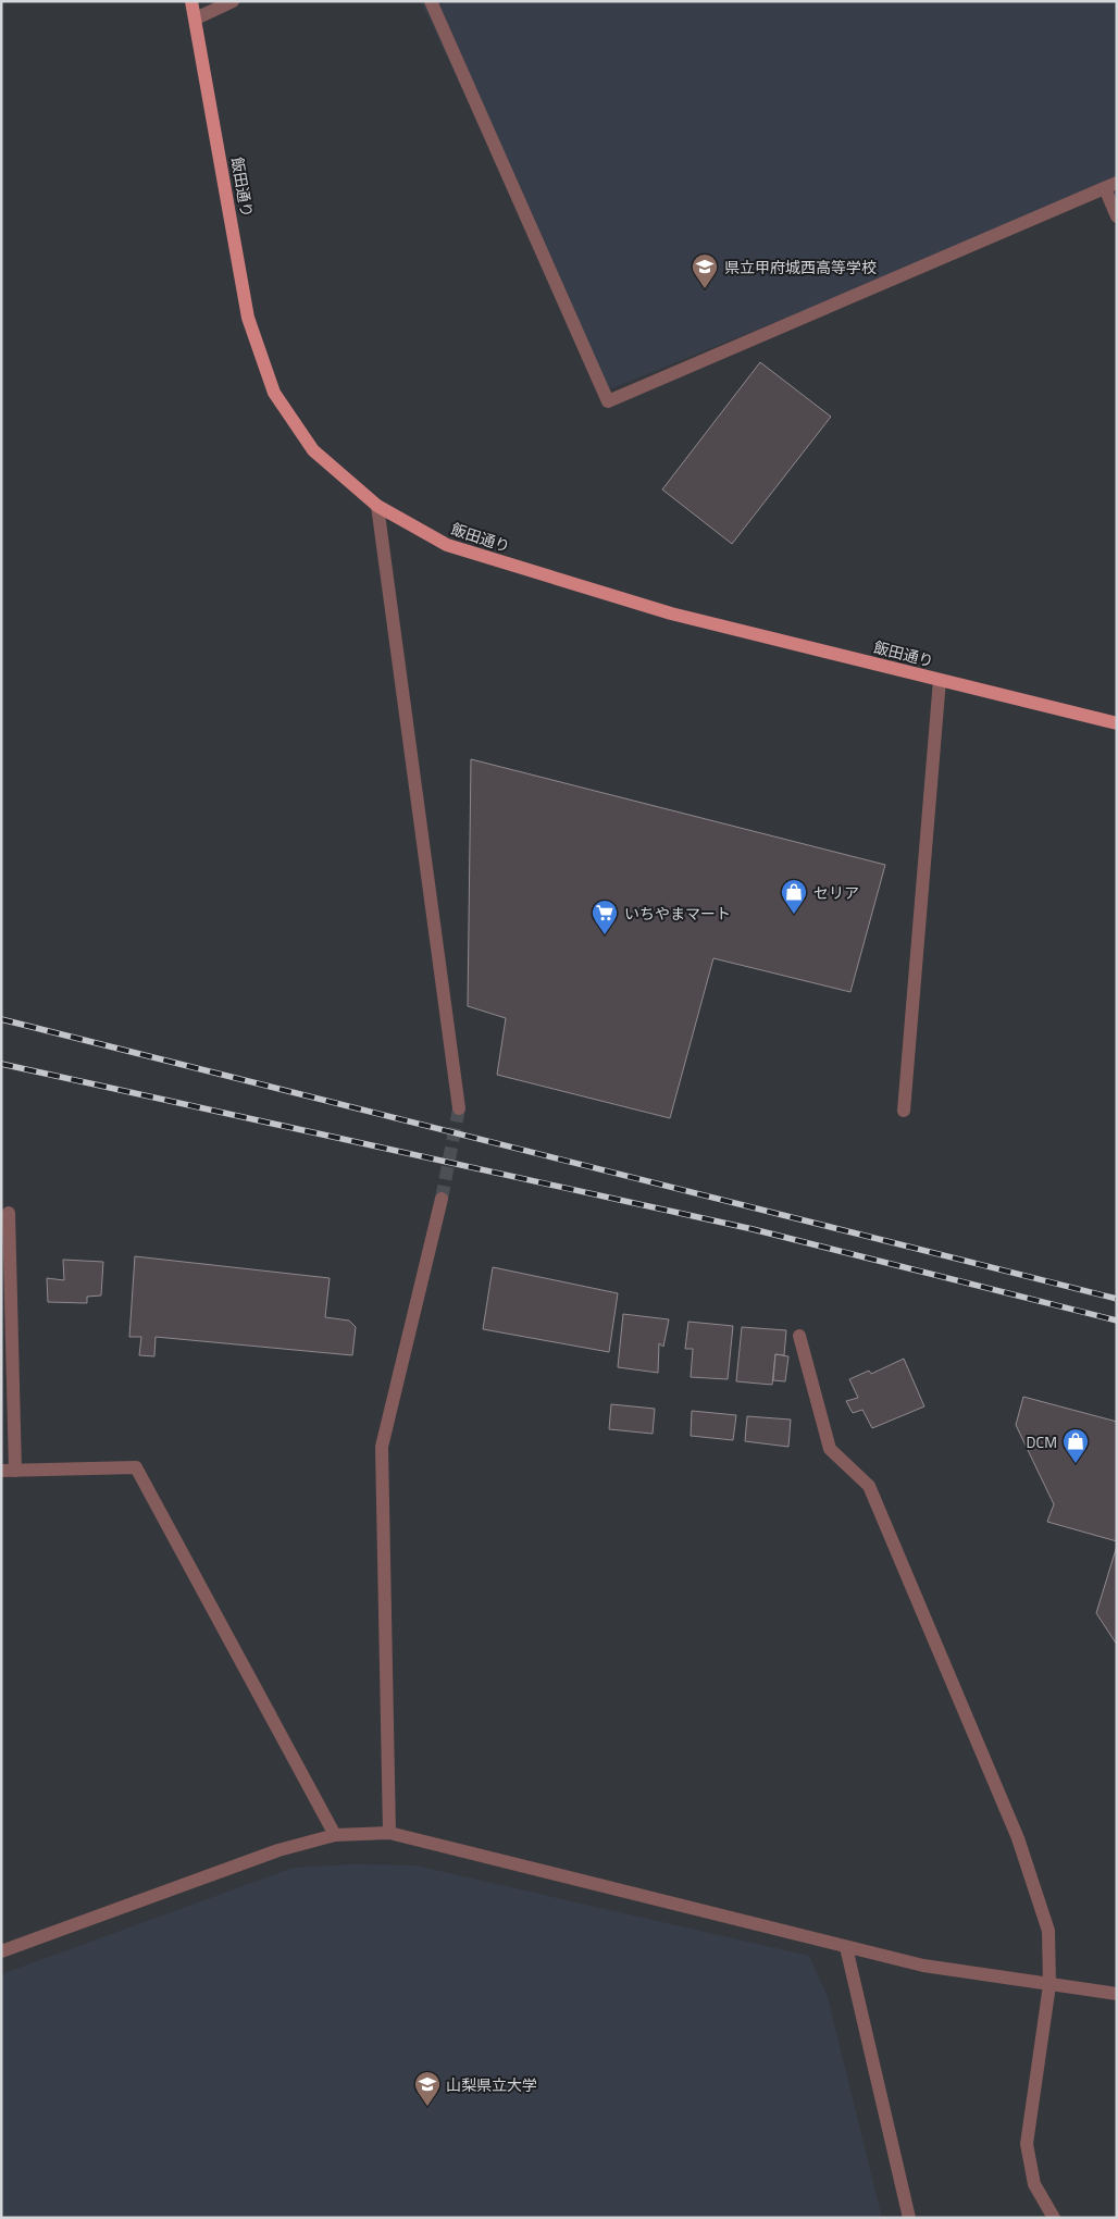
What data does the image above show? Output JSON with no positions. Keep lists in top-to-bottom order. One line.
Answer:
{"streets":{"main road":["飯田通り"]},"places":{"school or university":["県立甲府城西高等学校","山梨県立大学"],"shop":["セリア","DCM"],"supermarket":["いちやまマート"]}}
